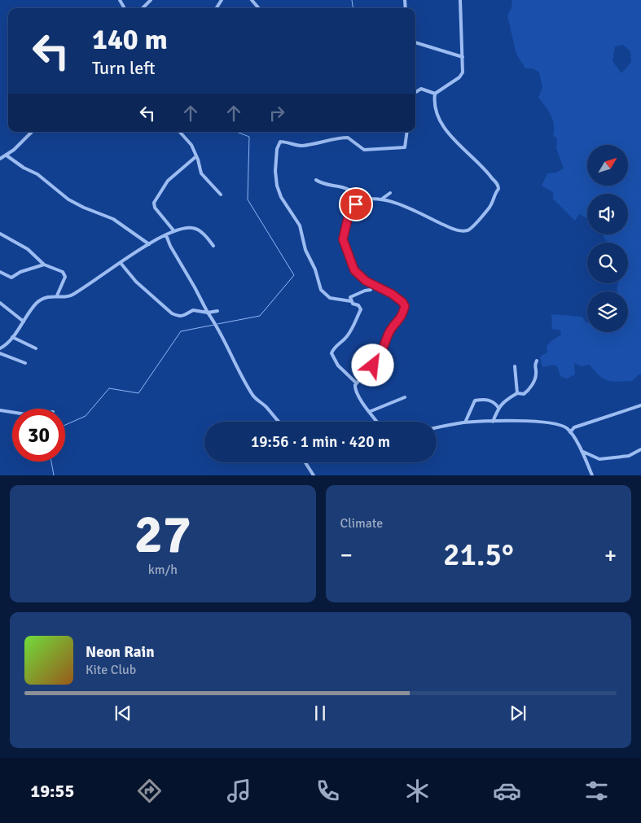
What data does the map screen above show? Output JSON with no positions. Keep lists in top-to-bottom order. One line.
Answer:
{"north":"top right","page":{"turn":["140 m","Turn left"],"limit":"30","trip":"19:56 · 1 min · 420 m","tile":[["27","km/h"],"Climate"],"heat":["−","21.5°","+"],"song":["Neon Rain","Kite Club"],"tabs":"19:55"}}
